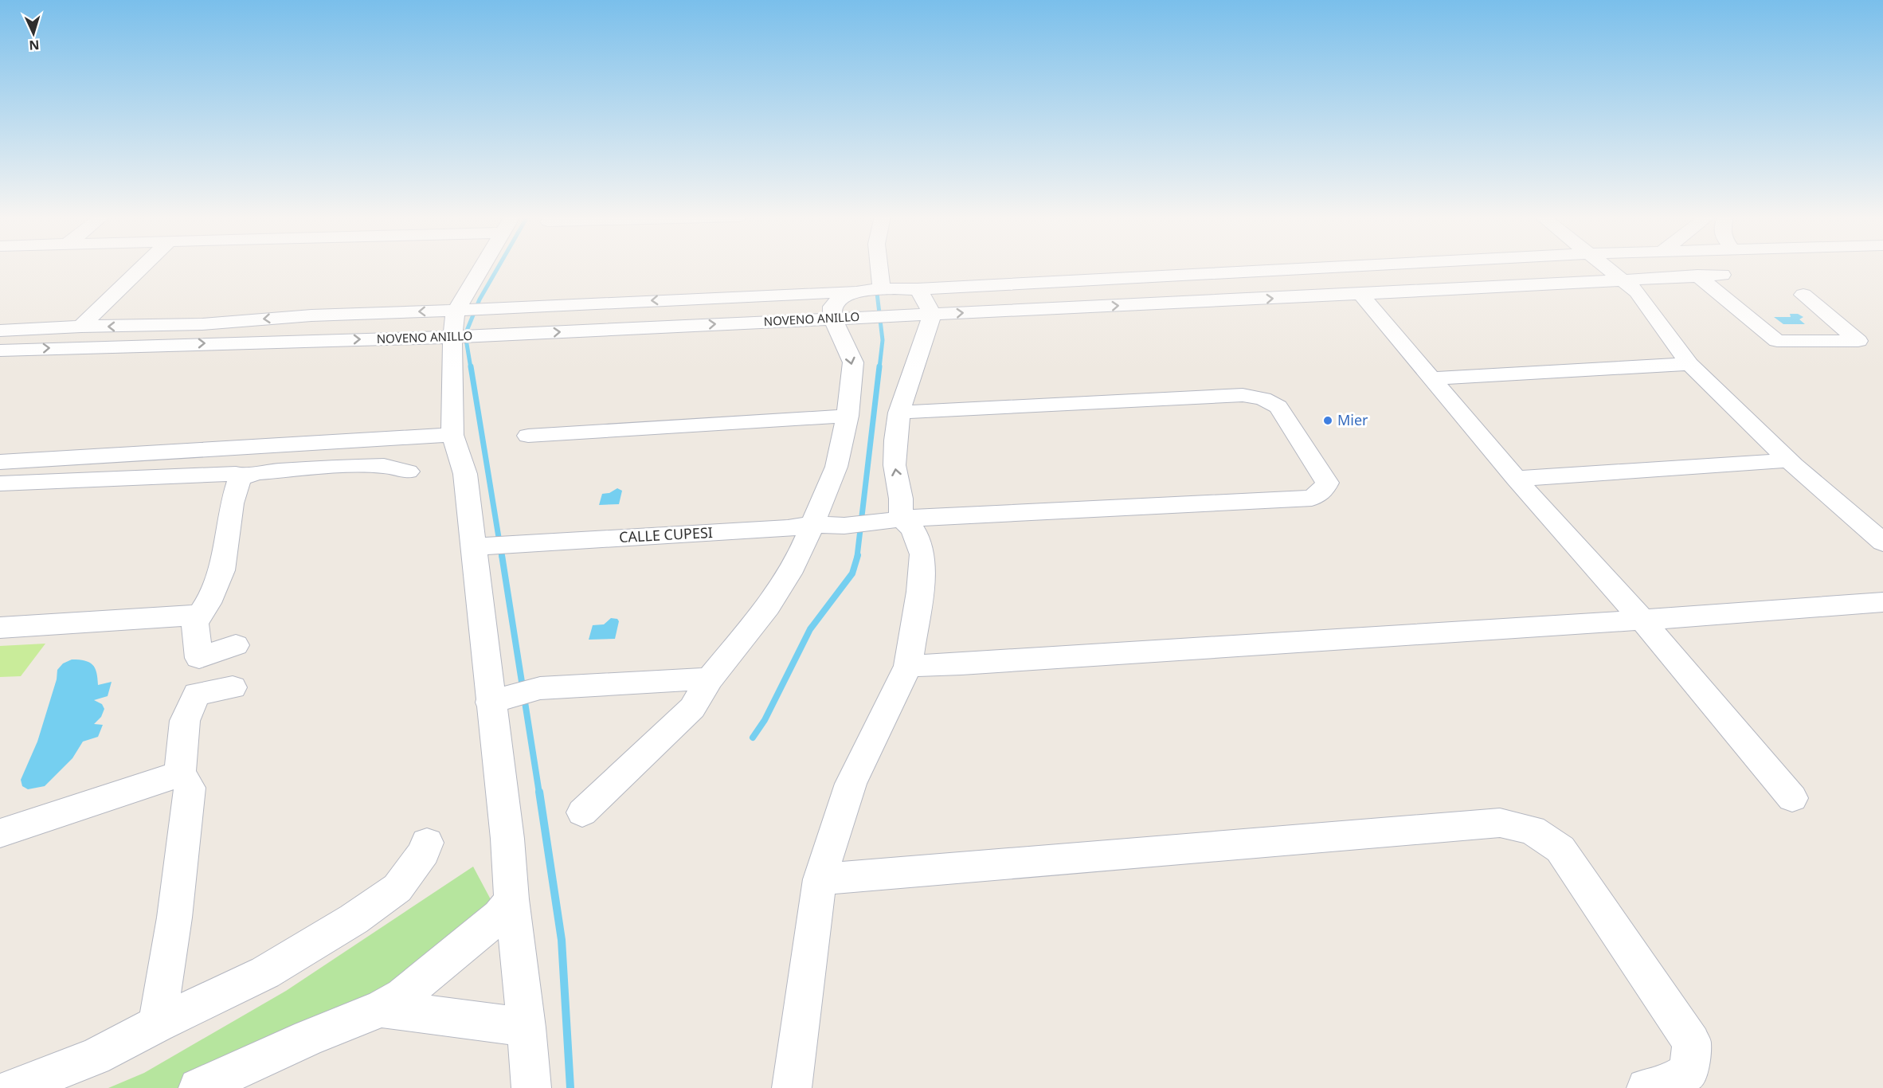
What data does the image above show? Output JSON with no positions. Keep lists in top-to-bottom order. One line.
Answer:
{"streets":{"street":["NOVENO ANILLO","CALLE CUPESI"]},"places":["Mier"],"north":"bottom"}
